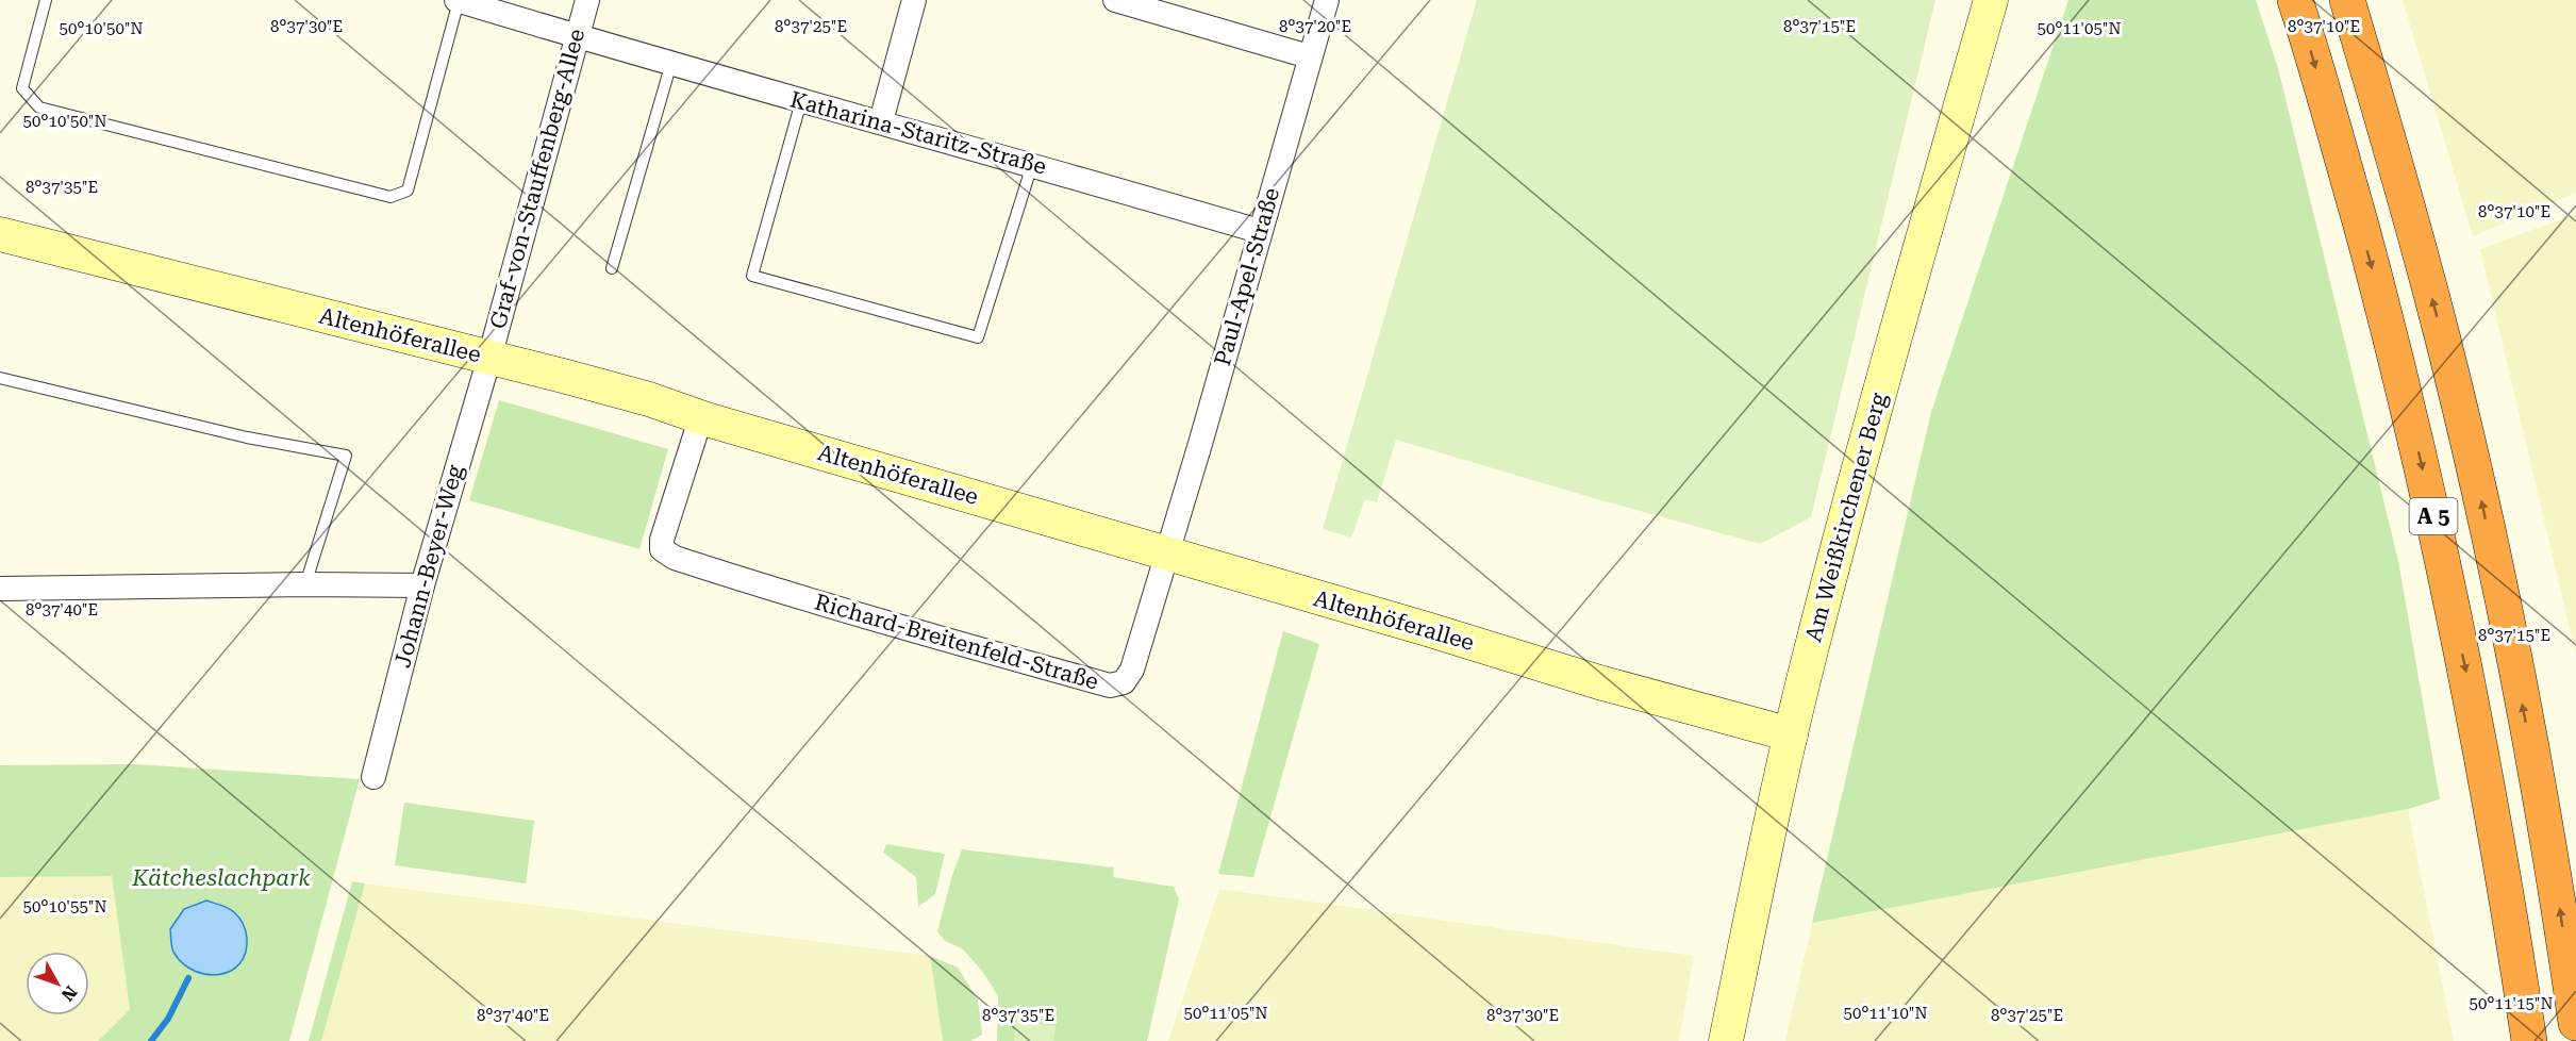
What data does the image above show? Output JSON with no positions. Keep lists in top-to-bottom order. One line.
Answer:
{"streets":{"highway":["A 5"],"street":["Katharina-Staritz-Straße","Graf-von-Stauffenberg-Allee","Paul-Apel-Straße","Altenhöferallee","Am Weißkirchener Berg","Johann-Beyer-Weg","Richard-Breitenfeld-Straße"]},"crossings":[["Katharina-Staritz-Straße","Graf-von-Stauffenberg-Allee"],["Katharina-Staritz-Straße","Paul-Apel-Straße"],["Graf-von-Stauffenberg-Allee","Altenhöferallee"],["Graf-von-Stauffenberg-Allee","Johann-Beyer-Weg"],["Paul-Apel-Straße","Altenhöferallee"],["Paul-Apel-Straße","Richard-Breitenfeld-Straße"],["Altenhöferallee","Am Weißkirchener Berg"],["Altenhöferallee","Johann-Beyer-Weg"],["Altenhöferallee","Richard-Breitenfeld-Straße"]],"parks":["Kätcheslachpark"],"north":"bottom right","coordinates":["8°37'10\"E","8°37'30\"E","8°37'25\"E","8°37'20\"E","8°37'15\"E","50°10'50\"N","50°11'05\"N","8°37'35\"E","8°37'40\"E","50°10'55\"N","50°11'15\"N","50°11'10\"N"]}
